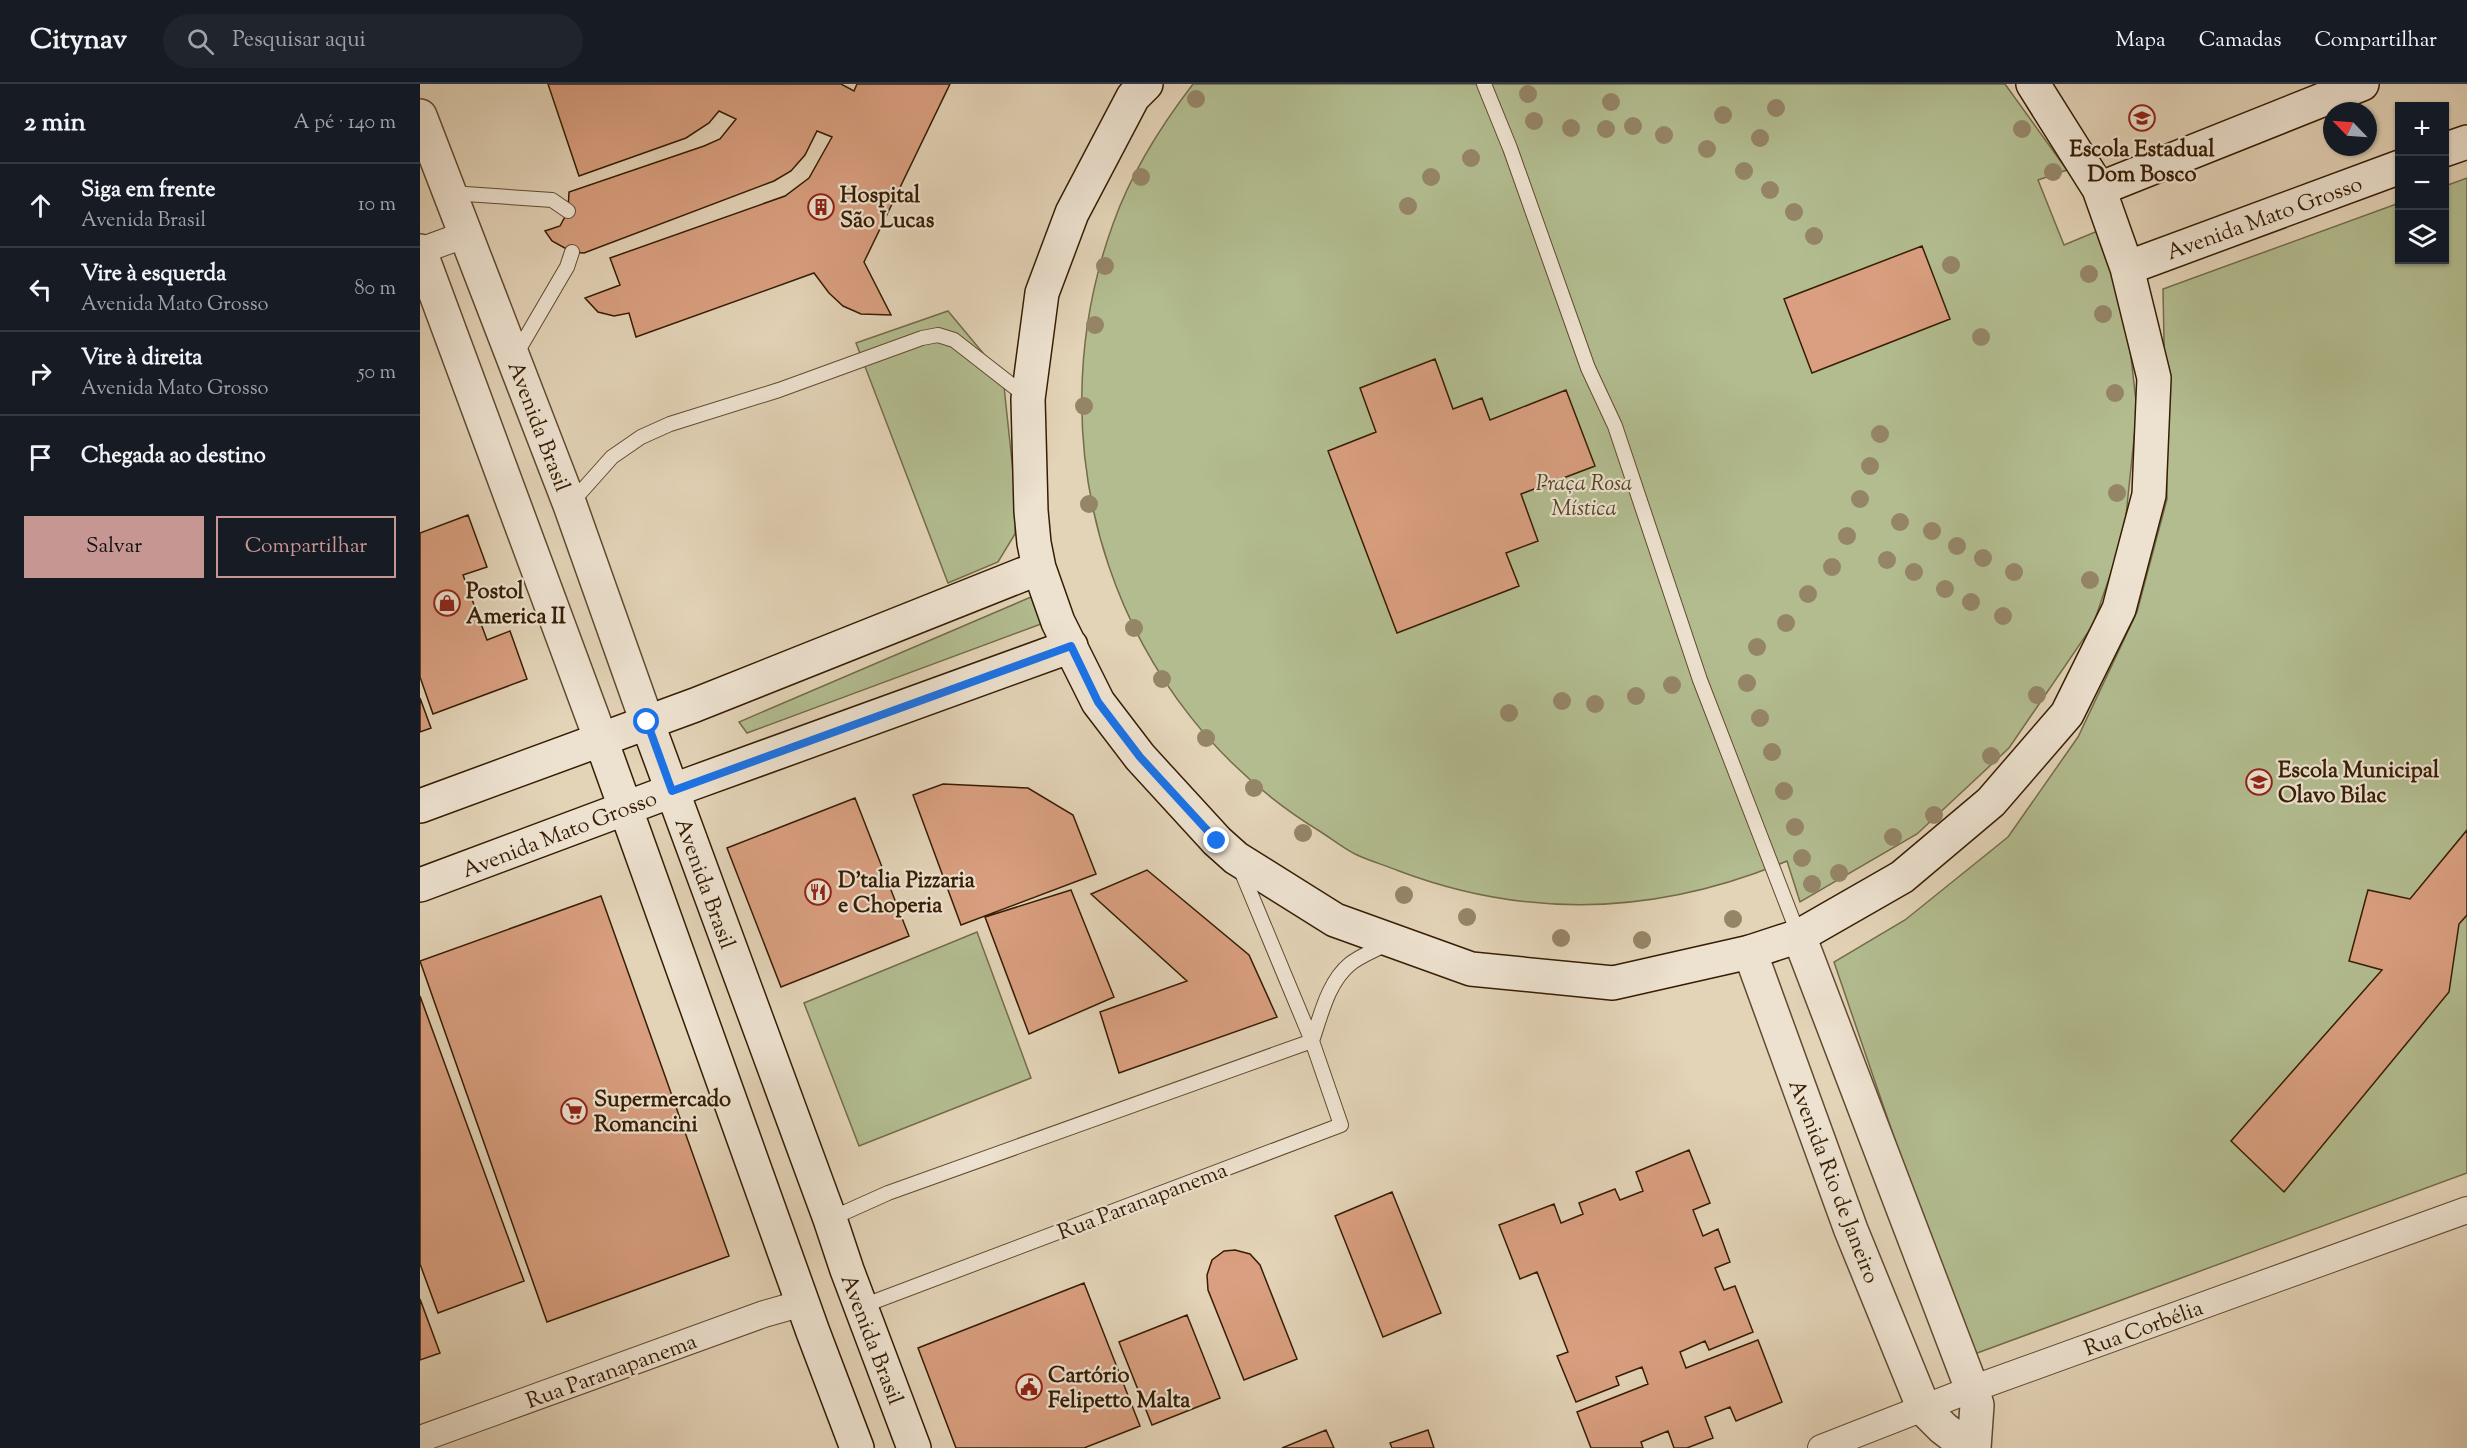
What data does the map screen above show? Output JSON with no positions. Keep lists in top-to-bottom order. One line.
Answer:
{"streets":{"main road":["Avenida Mato Grosso","Avenida Brasil","Avenida Rio de Janeiro"],"street":["Rua Paranapanema","Rua Corbélia"]},"crossings":[["Avenida Mato Grosso","Avenida Brasil"],["Avenida Brasil","Rua Paranapanema"],["Avenida Rio de Janeiro","Rua Corbélia"]],"parks":["Praça Rosa Mística"],"places":{"school or university":["Escola Estadual Dom Bosco","Escola Municipal Olavo Bilac"],"building":["Hospital São Lucas"],"shop":["Postol America II"],"restaurant":["D'talia Pizzaria e Choperia"],"supermarket":["Supermercado Romancini"],"public building":["Cartório Felipetto Malta"]},"north":"top left","page":{"header":"Citynav","search":"Pesquisar aqui","nav":["Mapa","Camadas","Compartilhar"],"heading":["2 min","A pé · 140 m"],"map_buttons":["+","−"],"list":[["Siga em frente","Avenida Brasil","10 m"],["Vire à esquerda","Avenida Mato Grosso","80 m"],["Vire à direita","Avenida Mato Grosso","50 m"],"Chegada ao destino"],"buttons":["Salvar","Compartilhar"]}}
